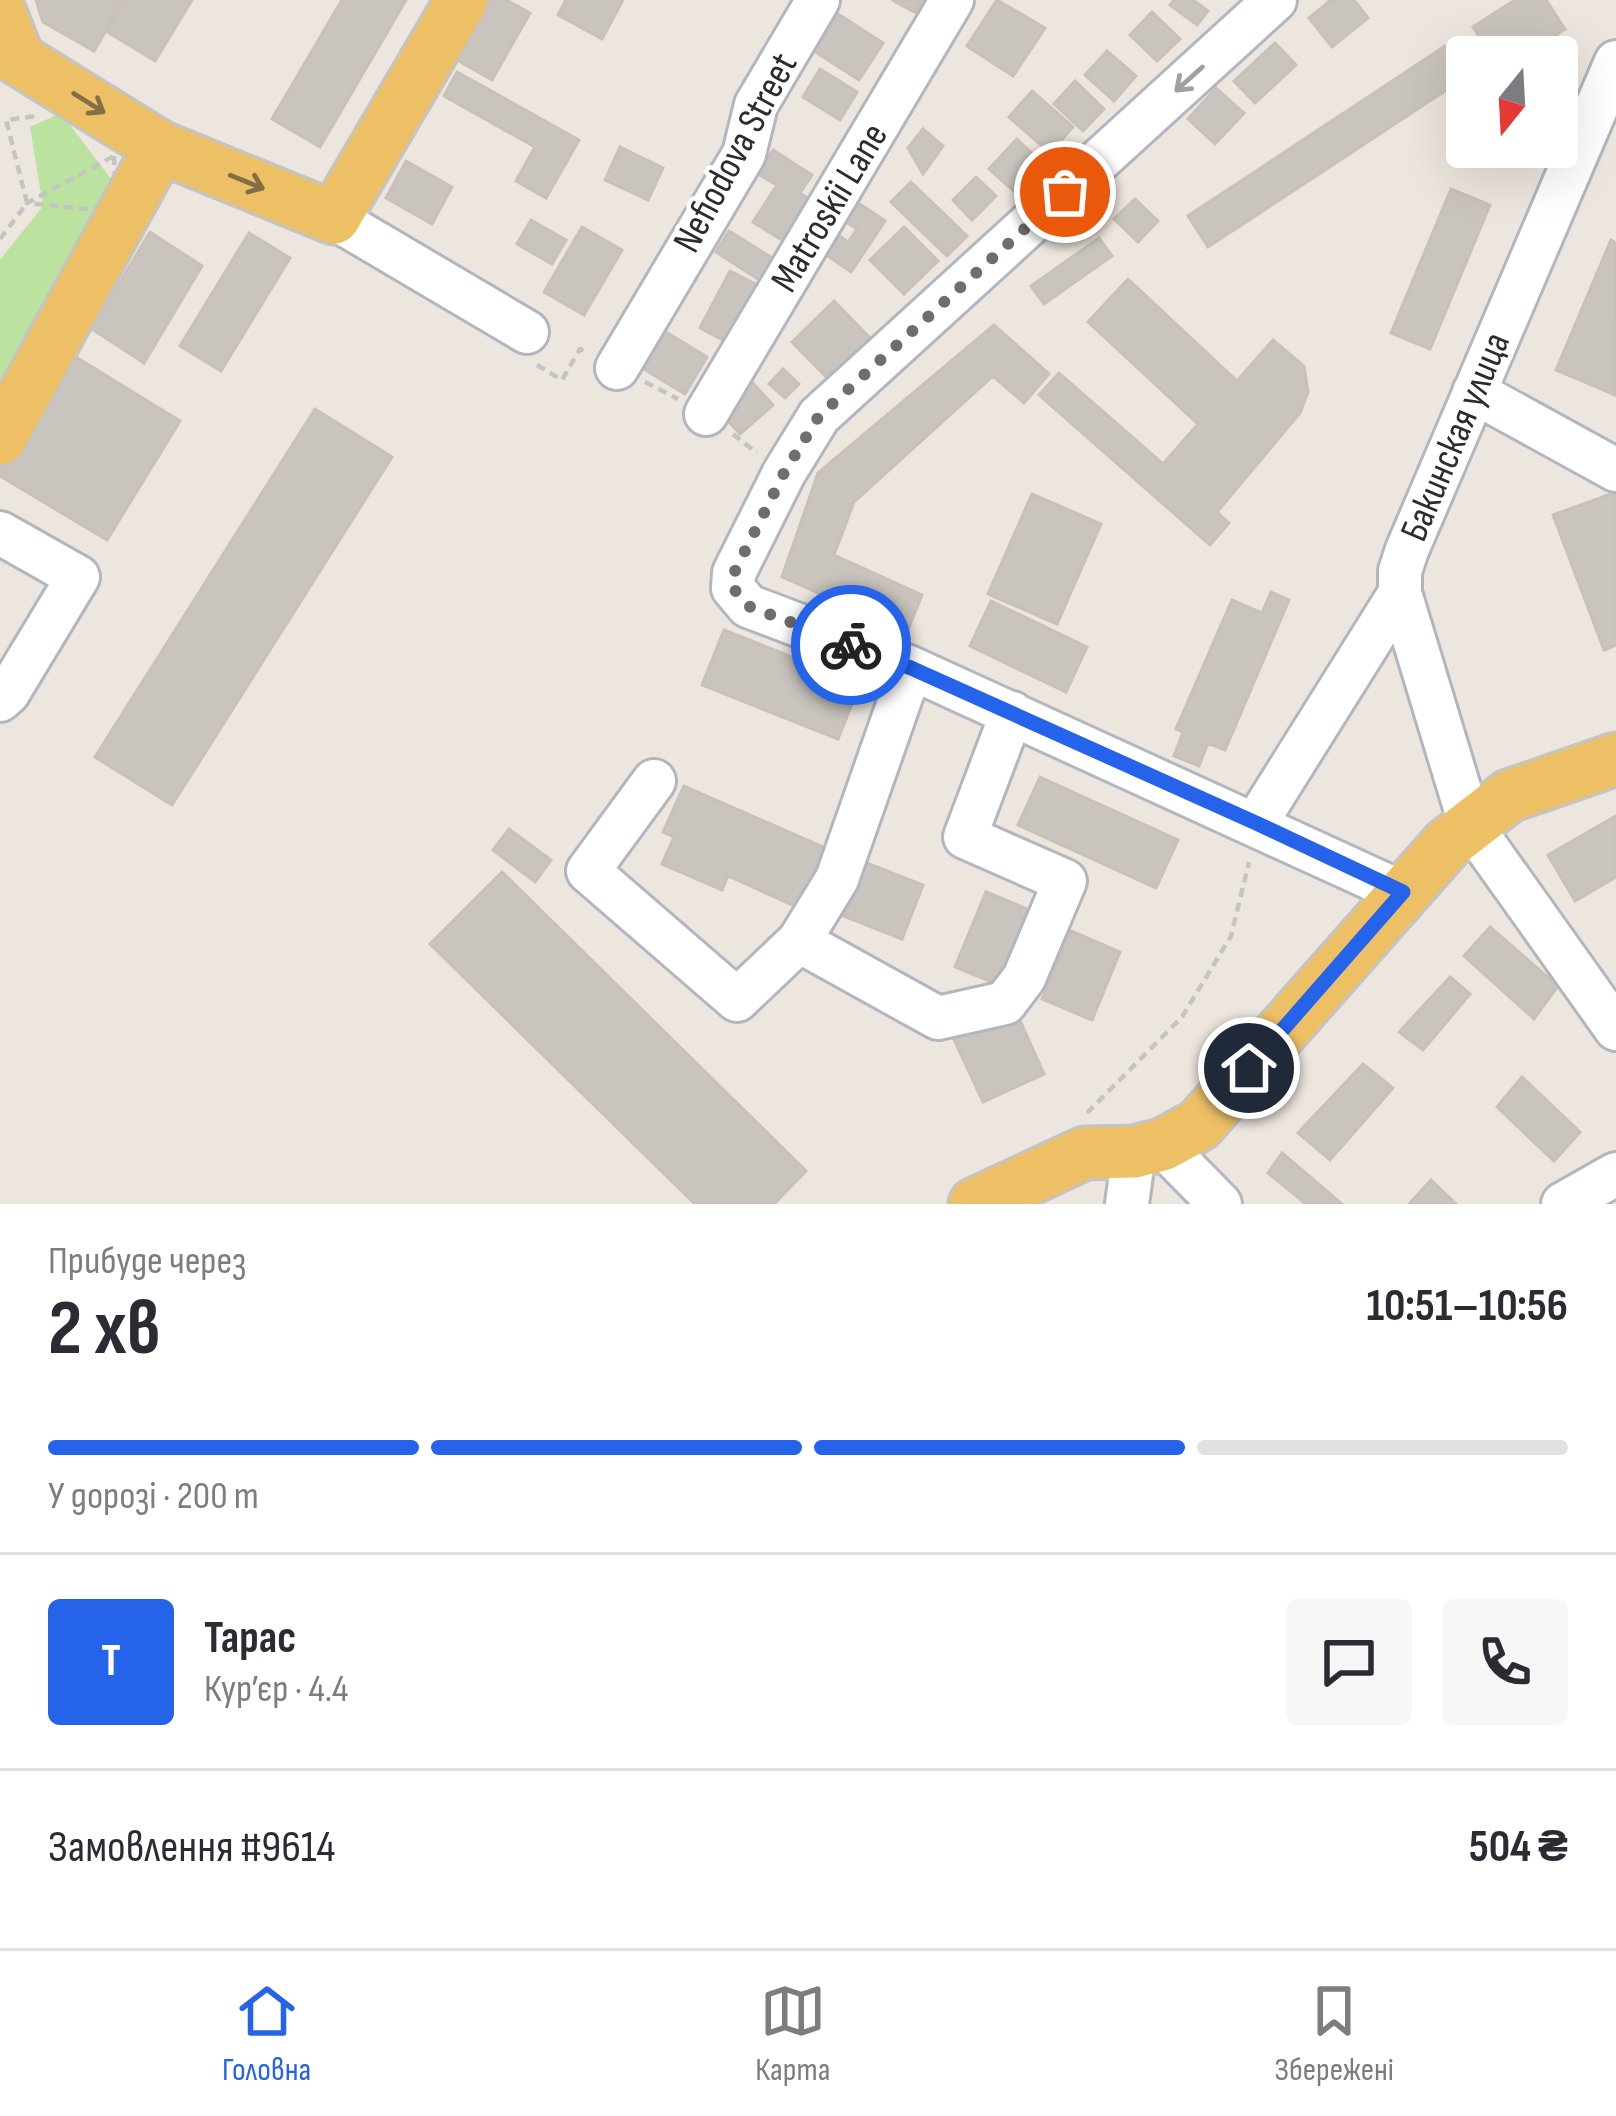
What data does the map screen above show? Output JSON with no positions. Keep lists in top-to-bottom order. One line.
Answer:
{"streets":{"street":["Nefiodova Street","Matroskii Lane","Бакинская улица"]},"north":"bottom","page":{"heading":["2 хв","Прибуде через","10:51–10:56"],"panel":["Тарас","Кур’єр · 4.4","Замовлення #9614","504 ₴"],"bar":"У дорозі · 200 m","round":"Т","tabs":["Головна","Карта","Збережені"]}}
